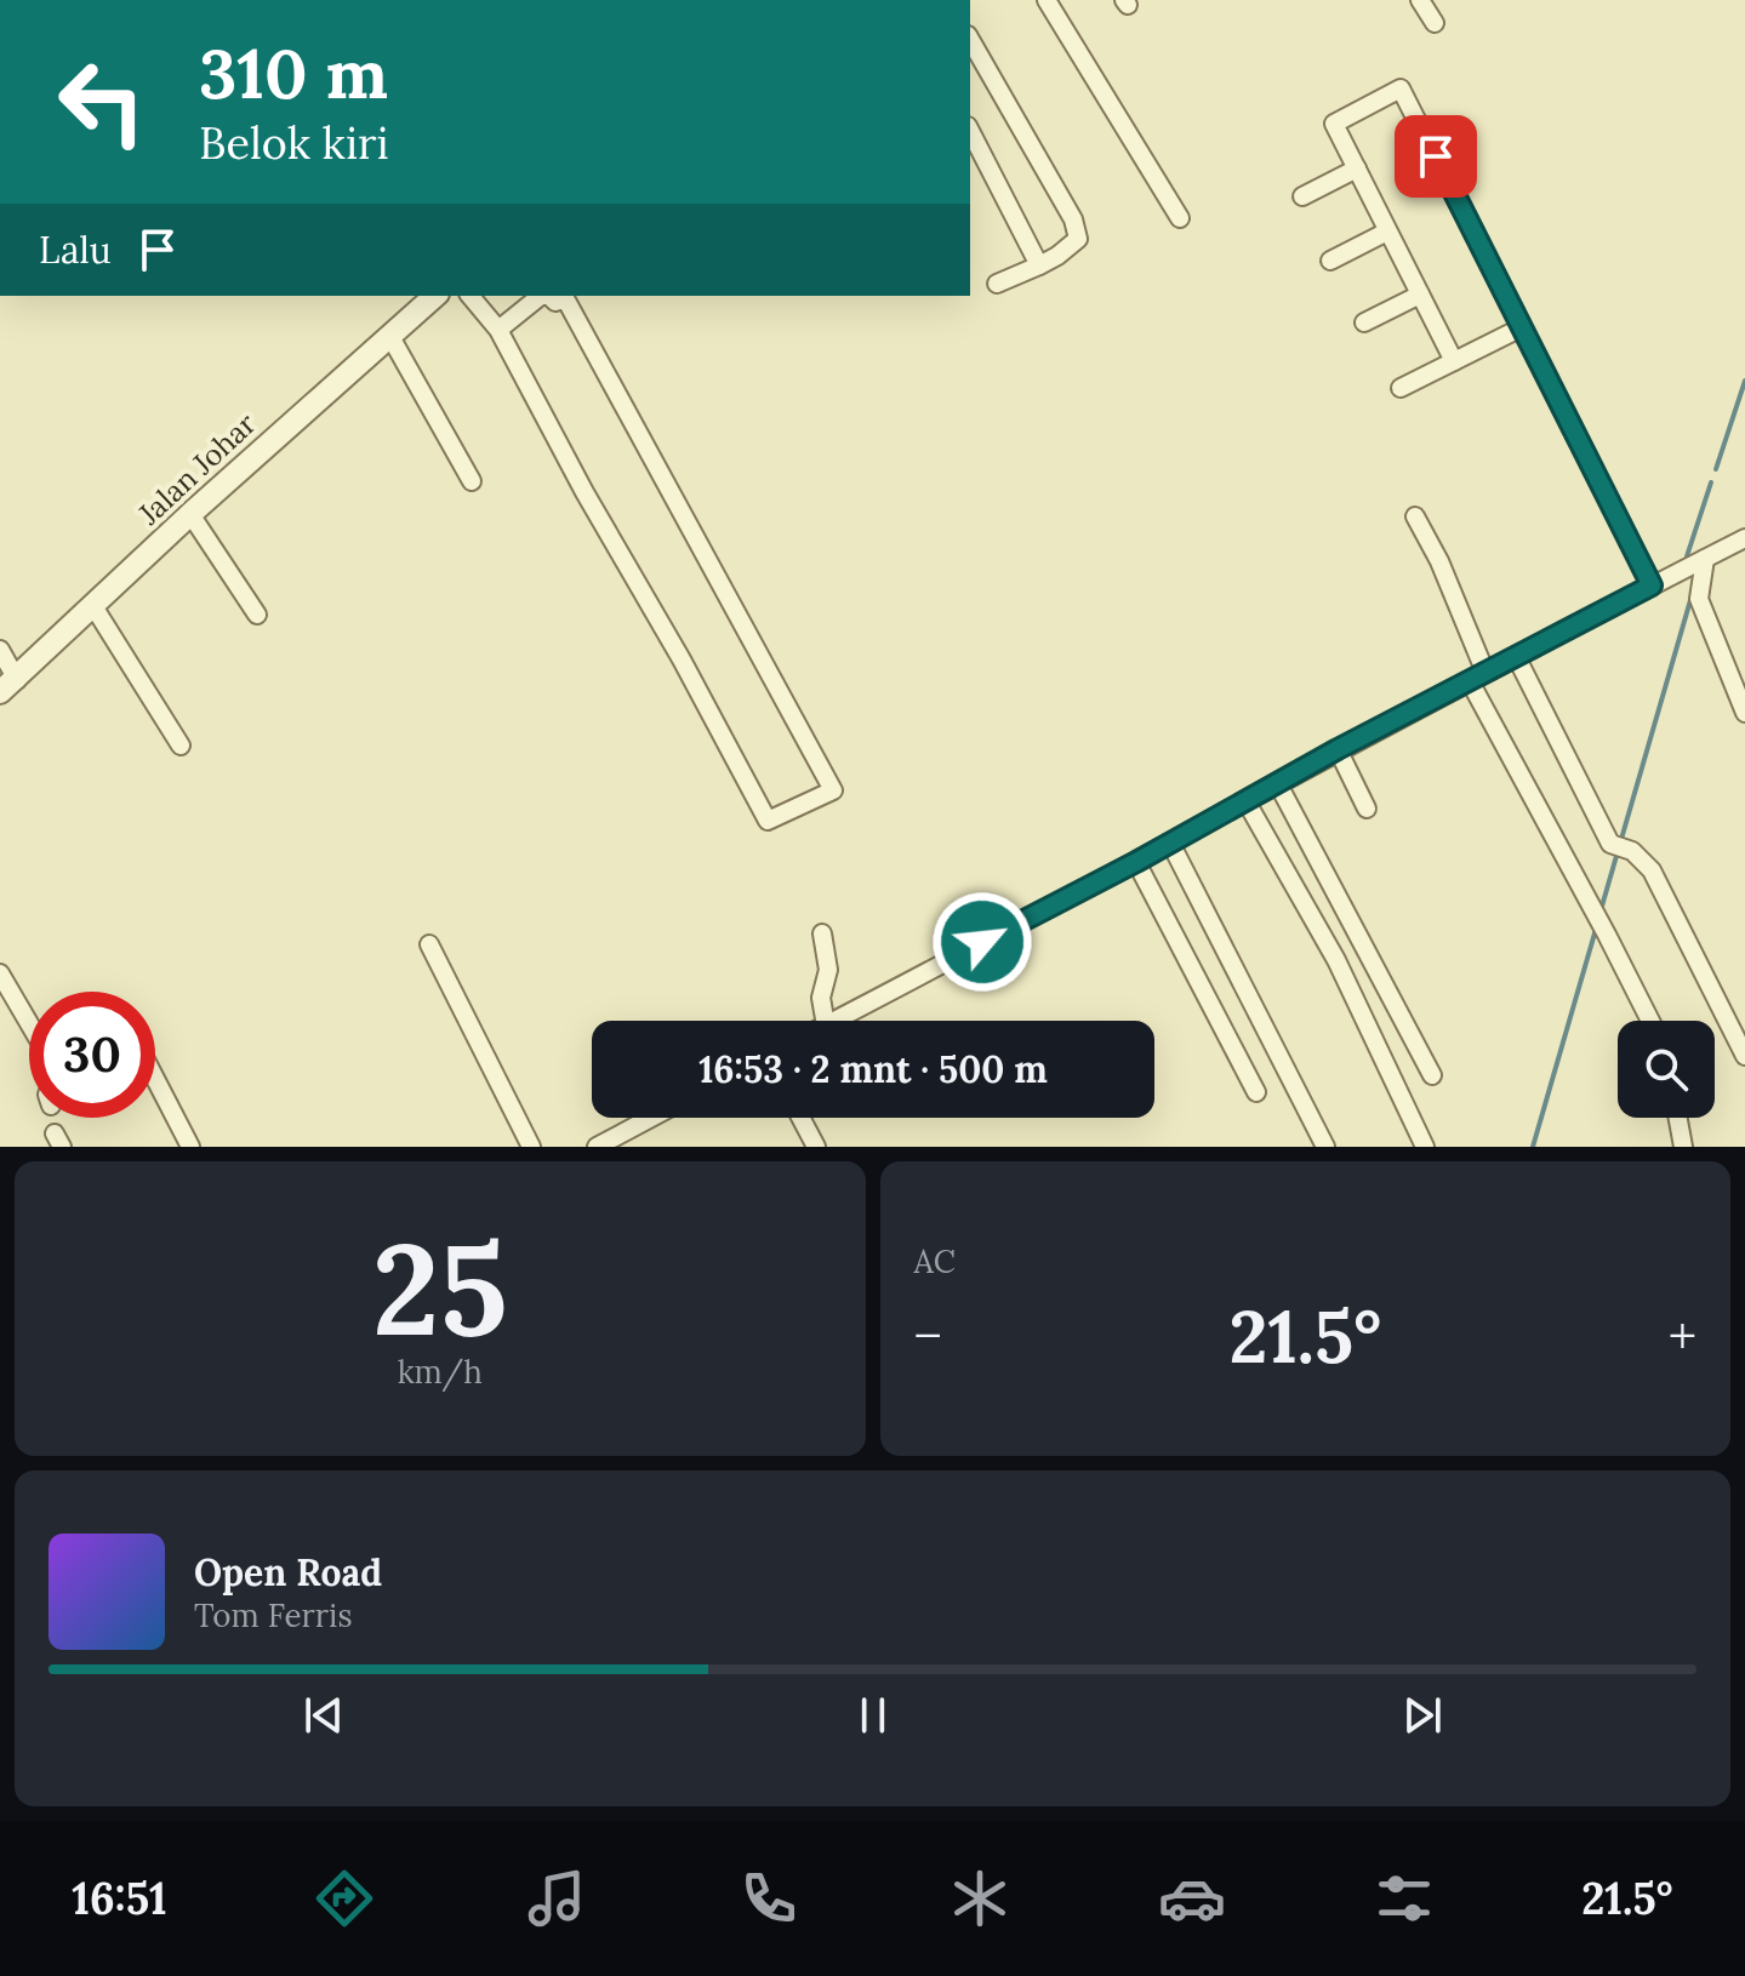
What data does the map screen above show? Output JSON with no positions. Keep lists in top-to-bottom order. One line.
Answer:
{"streets":{"street":["Jalan Johar"]},"page":{"turn":["310 m","Belok kiri"],"then":"Lalu","limit":"30","trip":"16:53 · 2 mnt · 500 m","tile":[["25","km/h"],"AC"],"heat":["−","21.5°","+"],"song":["Open Road","Tom Ferris"],"tabs":["16:51","21.5°"]}}
